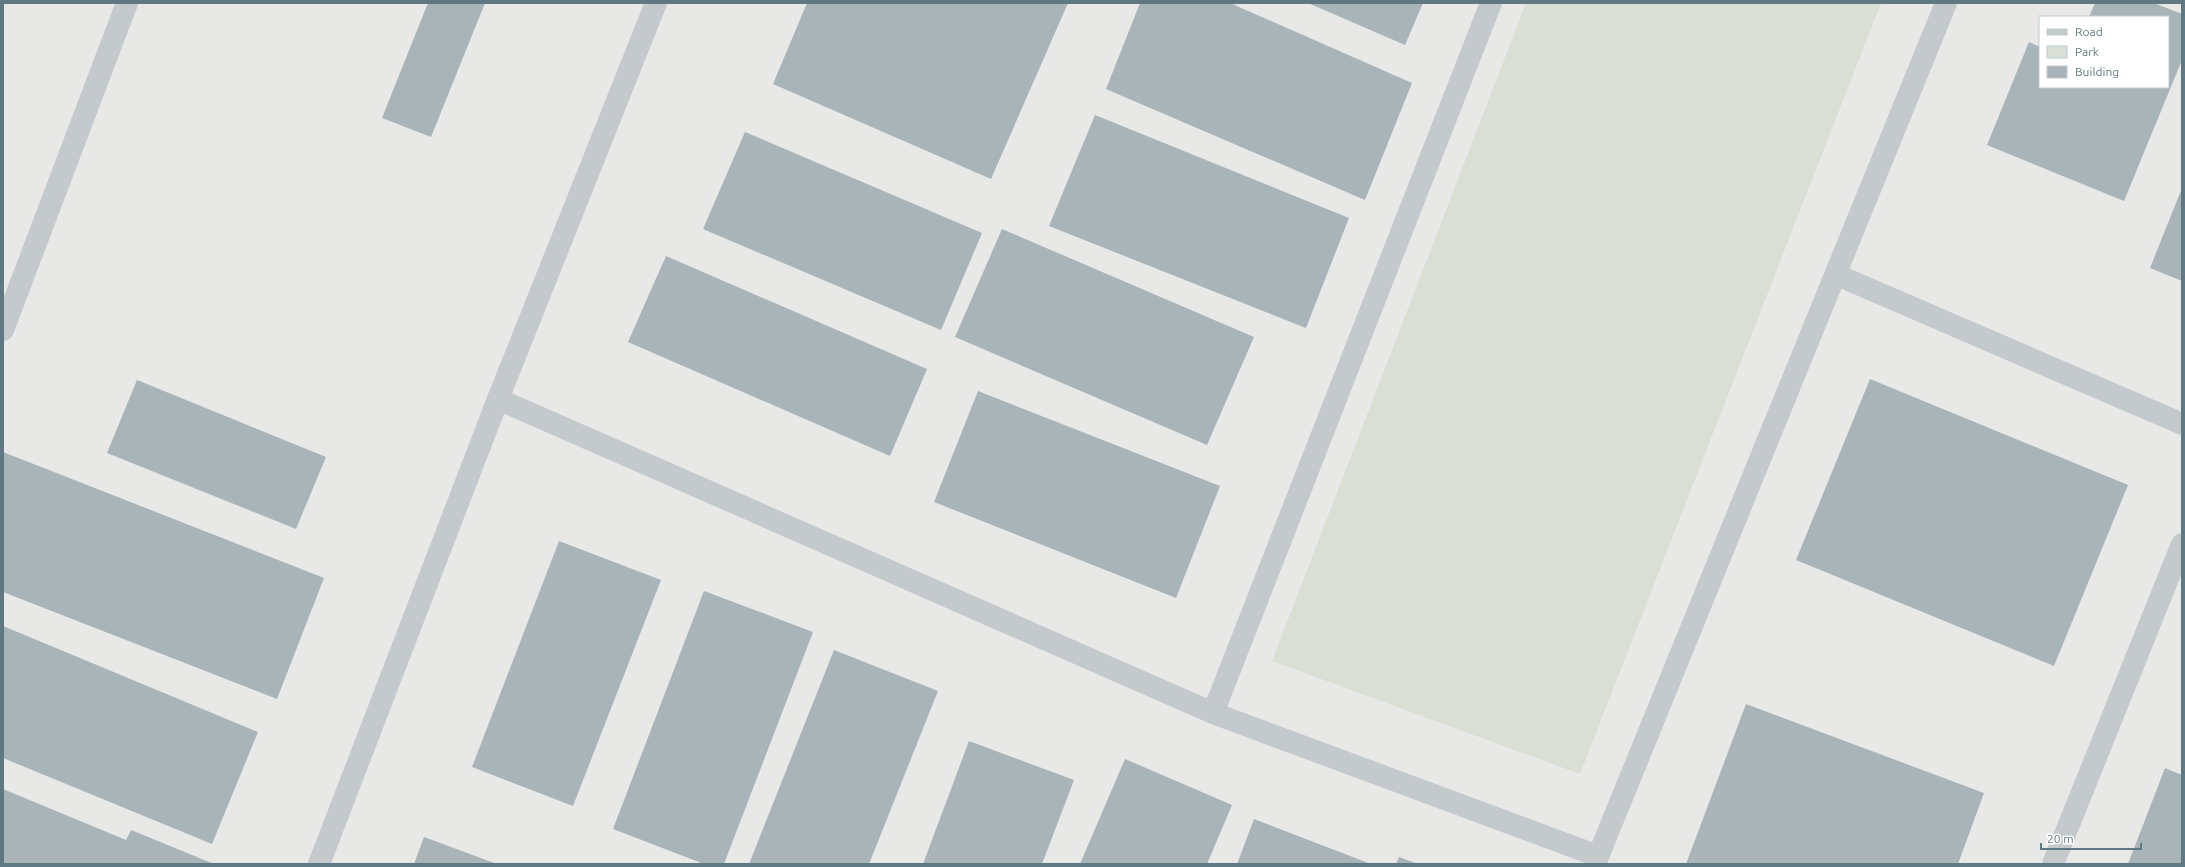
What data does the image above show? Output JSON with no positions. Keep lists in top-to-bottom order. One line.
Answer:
{"legend":["Road","Park","Building"],"scale_bar":"20 m"}
